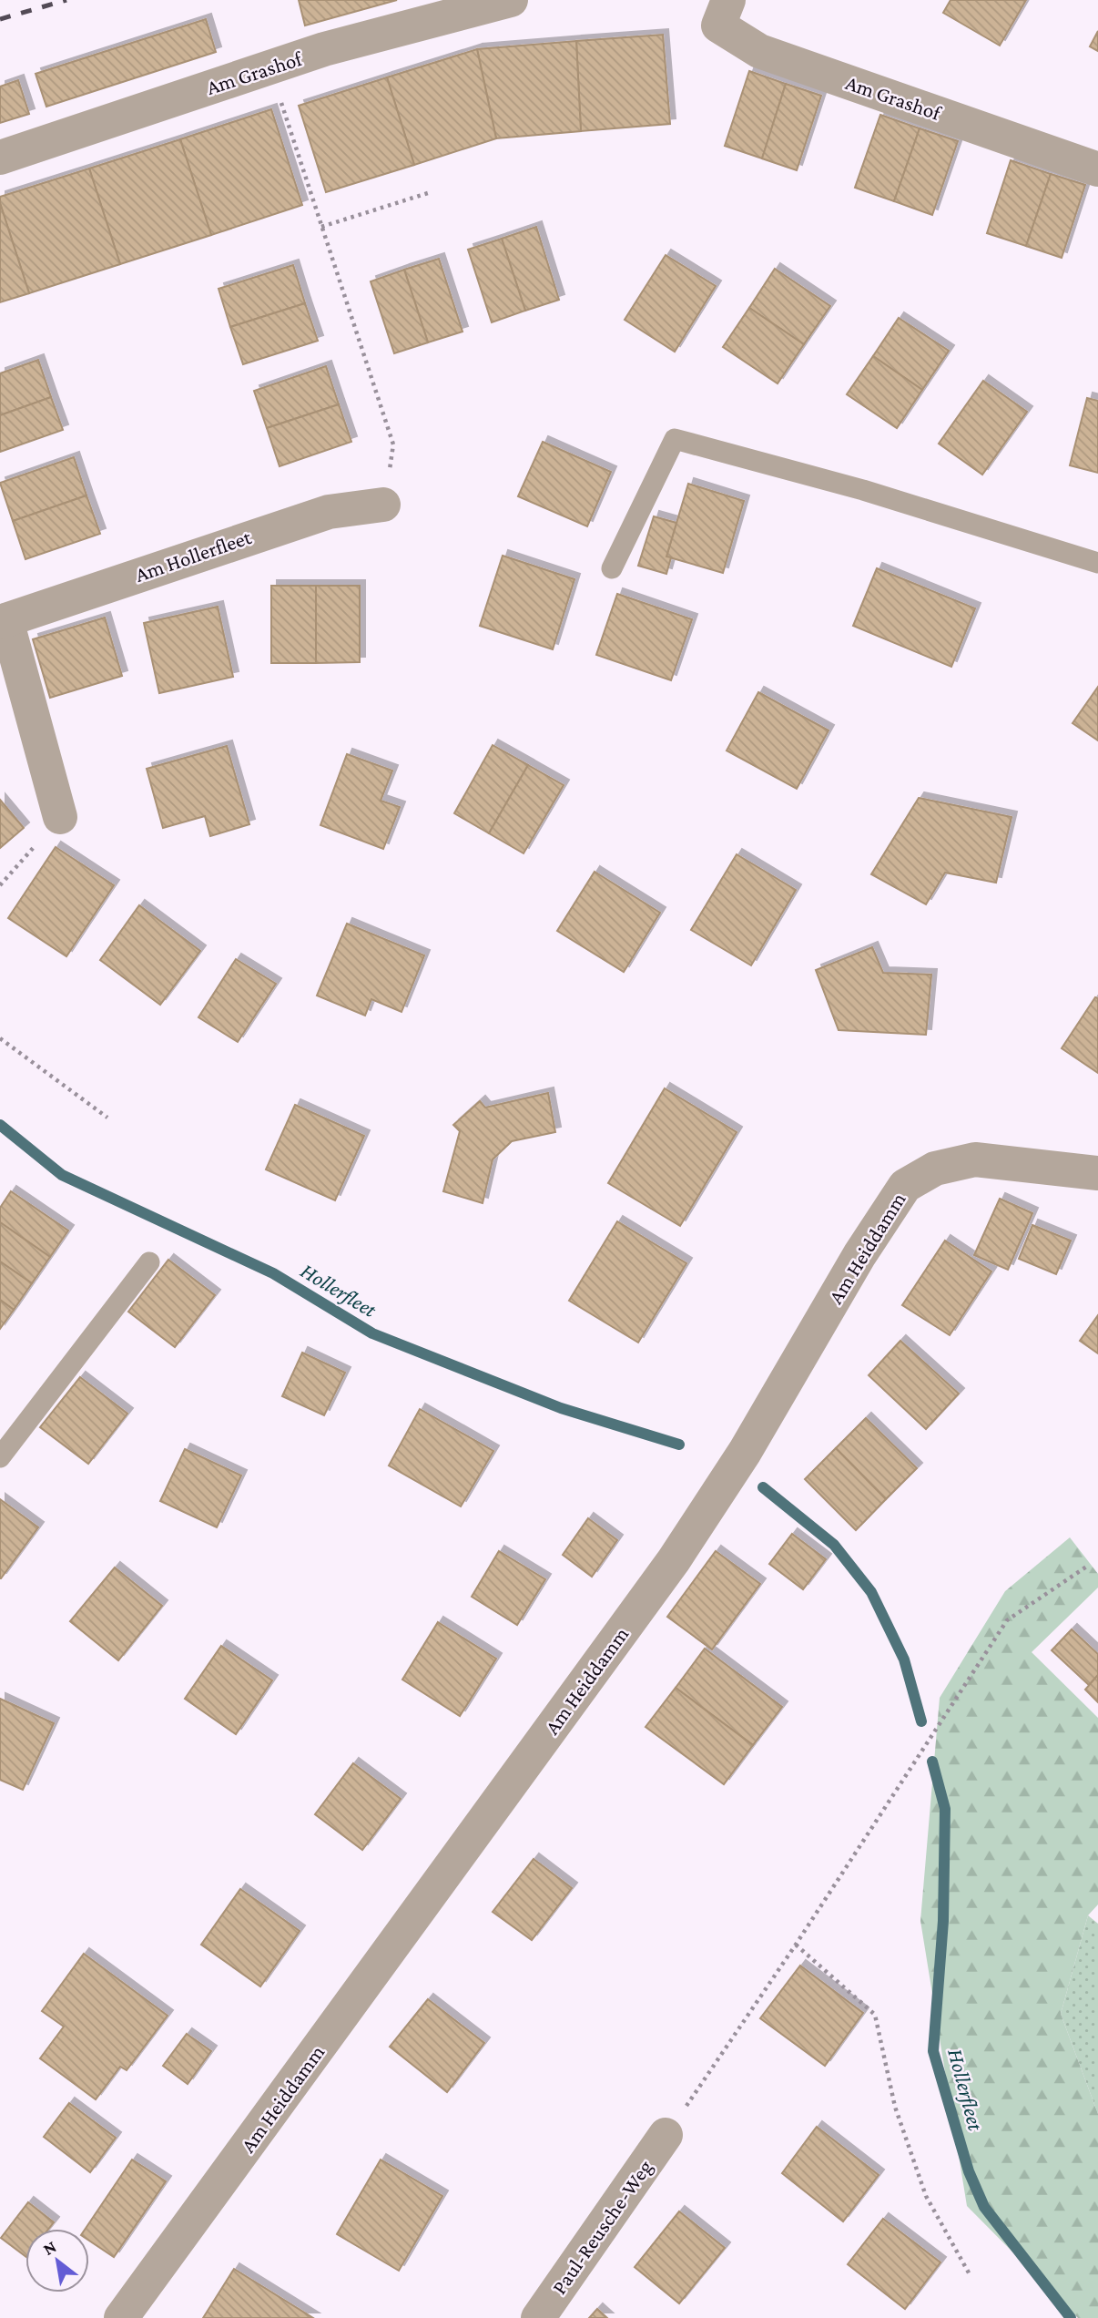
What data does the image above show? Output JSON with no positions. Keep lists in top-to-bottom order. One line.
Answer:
{"streets":{"street":["Am Grashof","Am Hollerfleet","Am Heiddamm","Paul-Reusche-Weg"]},"water":["Hollerfleet"],"north":"top left"}
